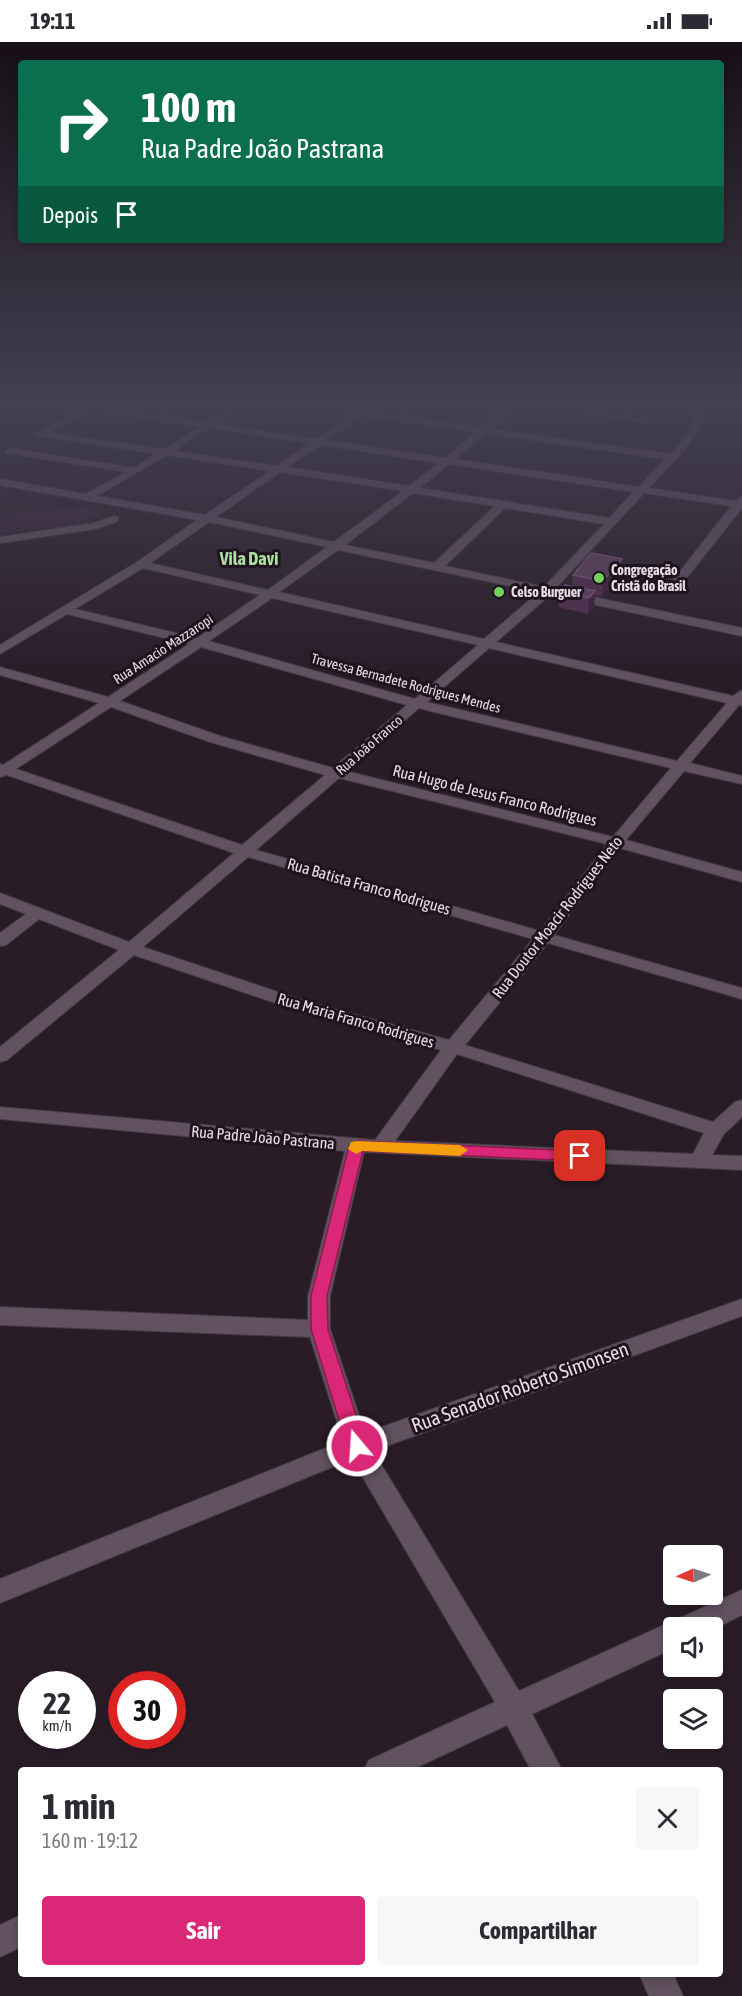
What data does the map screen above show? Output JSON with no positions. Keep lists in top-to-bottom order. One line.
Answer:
{"streets":{"street":["Rua Amacio Mazzaropi","Travessa Bernadete Rodrigues Mendes","Rua João Franco","Rua Hugo de Jesus Franco Rodrigues","Rua Batista Franco Rodrigues","Rua Doutor Moacir Rodrigues Neto","Rua Maria Franco Rodrigues","Rua Padre João Pastrana","Rua Senador Roberto Simonsen"]},"crossings":[["Rua Amacio Mazzaropi","Travessa Bernadete Rodrigues Mendes"],["Rua Amacio Mazzaropi","Rua Hugo de Jesus Franco Rodrigues"],["Rua Amacio Mazzaropi","Rua Batista Franco Rodrigues"],["Travessa Bernadete Rodrigues Mendes","Rua João Franco"],["Travessa Bernadete Rodrigues Mendes","Rua Doutor Moacir Rodrigues Neto"],["Rua João Franco","Rua Hugo de Jesus Franco Rodrigues"],["Rua João Franco","Rua Batista Franco Rodrigues"],["Rua João Franco","Rua Maria Franco Rodrigues"],["Rua Hugo de Jesus Franco Rodrigues","Rua Doutor Moacir Rodrigues Neto"],["Rua Batista Franco Rodrigues","Rua Doutor Moacir Rodrigues Neto"],["Rua Doutor Moacir Rodrigues Neto","Rua Maria Franco Rodrigues"],["Rua Doutor Moacir Rodrigues Neto","Rua Padre João Pastrana"]],"districts":["Vila Davi"],"places":["Congregação Cristã do Brasil","Celso Burguer"],"north":"left","page":{"status":"19:11","turn":["100 m","Rua Padre João Pastrana"],"then":"Depois","speed":"22 km/h","limit":"30","heading":["1 min","160 m · 19:12"],"buttons":["Sair","Compartilhar"]}}
